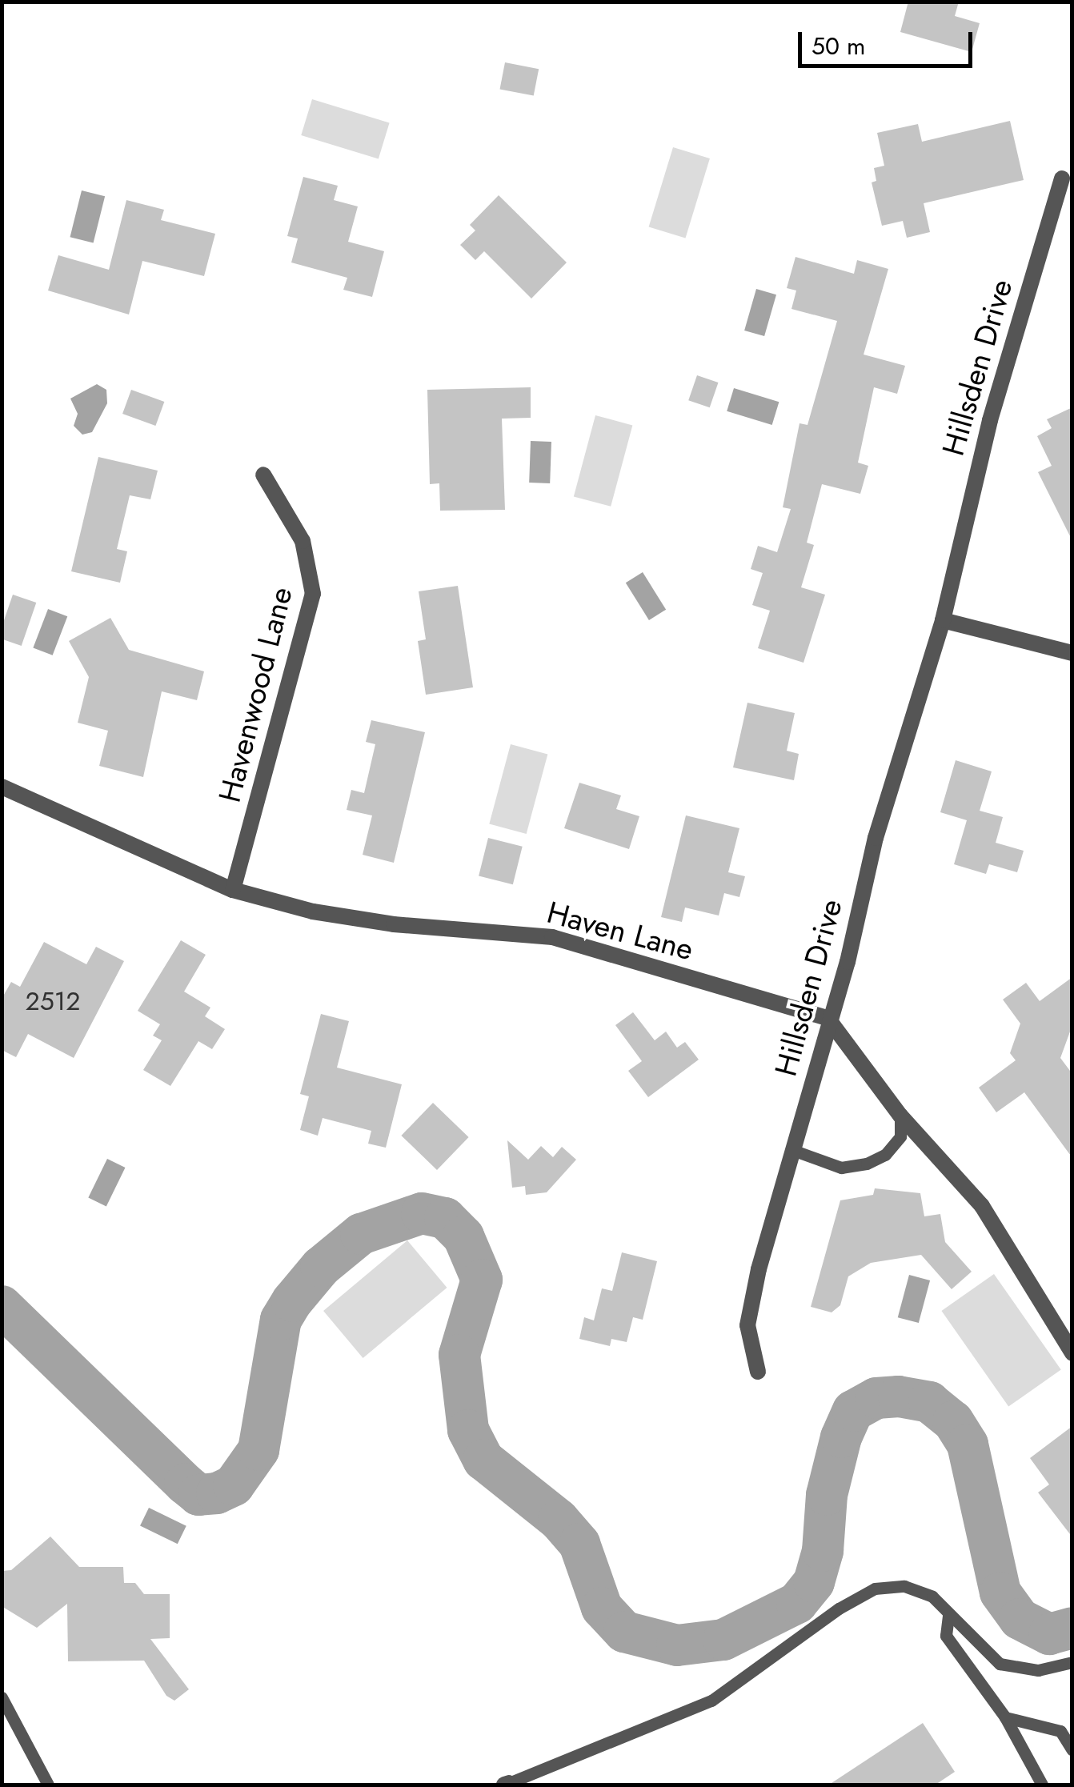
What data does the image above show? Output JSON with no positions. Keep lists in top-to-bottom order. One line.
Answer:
{"streets":{"street":["Hillsden Drive","Havenwood Lane","Haven Lane"]},"crossings":[["Hillsden Drive","Haven Lane"],["Havenwood Lane","Haven Lane"]],"house_numbers":["2512"],"scale_bar":"50 m"}
